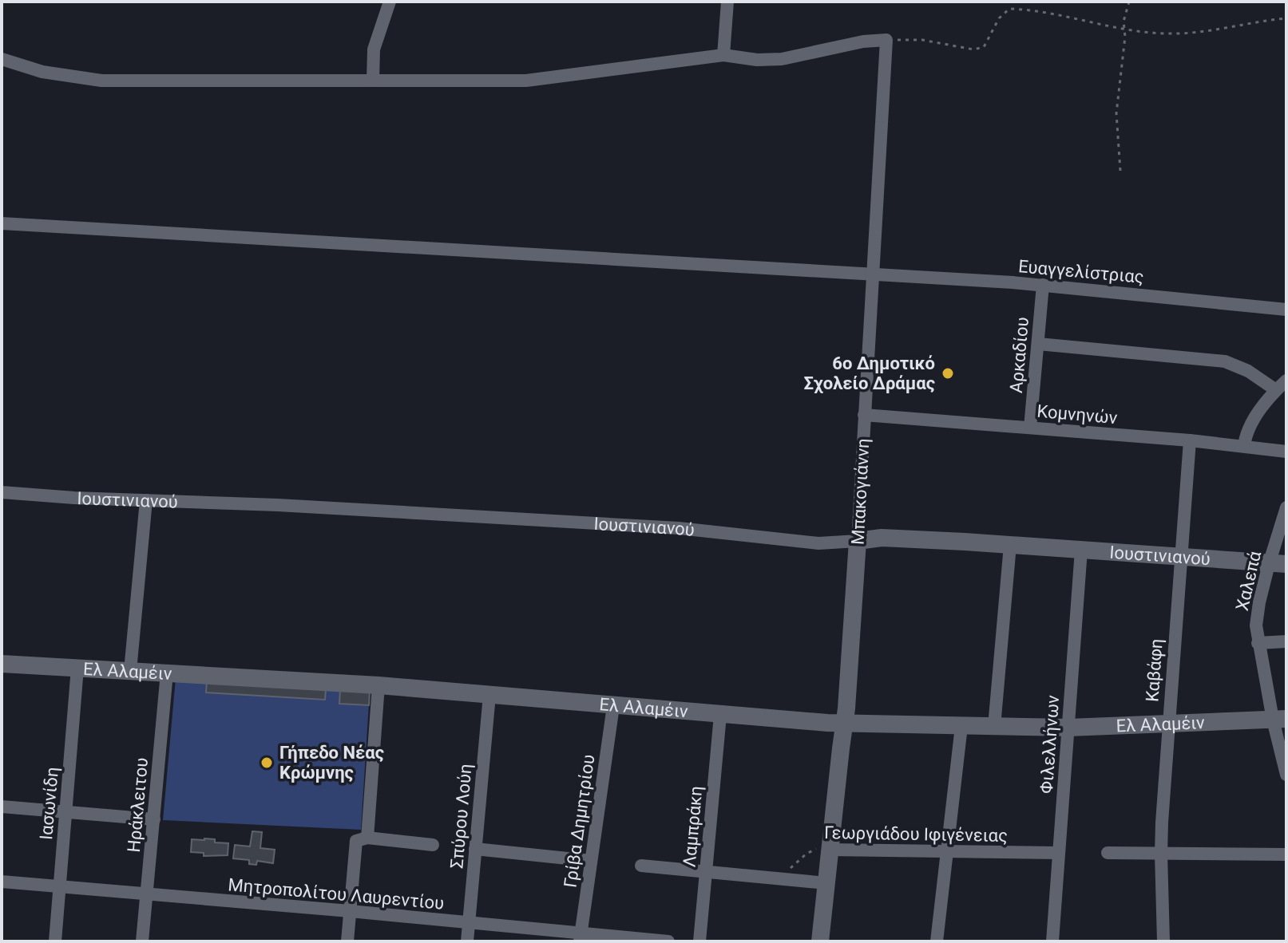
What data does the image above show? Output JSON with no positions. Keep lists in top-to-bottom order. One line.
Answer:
{"streets":{"street":["Ευαγγελίστριας","Αρκαδίου","Κομνηνών","Μπακογιάννη","Ιουστινιανού","Χαλεπά","Ελ Αλαμέιν","Καβάφη","Φιλελλήνων","Ιασωνίδη","Ηράκλειτου","Σπύρου Λούη","Γρίβα Δημητρίου","Λαμπράκη","Γεωργιάδου Ιφιγένειας","Μητροπολίτου Λαυρεντίου"]},"crossings":[["Ευαγγελίστριας","Αρκαδίου"],["Ευαγγελίστριας","Μπακογιάννη"],["Αρκαδίου","Κομνηνών"],["Κομνηνών","Μπακογιάννη"],["Κομνηνών","Καβάφη"],["Μπακογιάννη","Ιουστινιανού"],["Μπακογιάννη","Ελ Αλαμέιν"],["Μπακογιάννη","Γεωργιάδου Ιφιγένειας"],["Ιουστινιανού","Χαλεπά"],["Ιουστινιανού","Καβάφη"],["Ιουστινιανού","Φιλελλήνων"],["Χαλεπά","Ελ Αλαμέιν"],["Ελ Αλαμέιν","Καβάφη"],["Ελ Αλαμέιν","Φιλελλήνων"],["Ελ Αλαμέιν","Ιασωνίδη"],["Ελ Αλαμέιν","Ηράκλειτου"],["Ελ Αλαμέιν","Σπύρου Λούη"],["Ελ Αλαμέιν","Γρίβα Δημητρίου"],["Ελ Αλαμέιν","Λαμπράκη"],["Φιλελλήνων","Γεωργιάδου Ιφιγένειας"],["Ιασωνίδη","Μητροπολίτου Λαυρεντίου"],["Ηράκλειτου","Μητροπολίτου Λαυρεντίου"],["Σπύρου Λούη","Μητροπολίτου Λαυρεντίου"],["Γρίβα Δημητρίου","Μητροπολίτου Λαυρεντίου"]],"places":["6o Δημοτικό Σχολείο Δράμας","Γήπεδο Νέας Κρώμνης"]}
